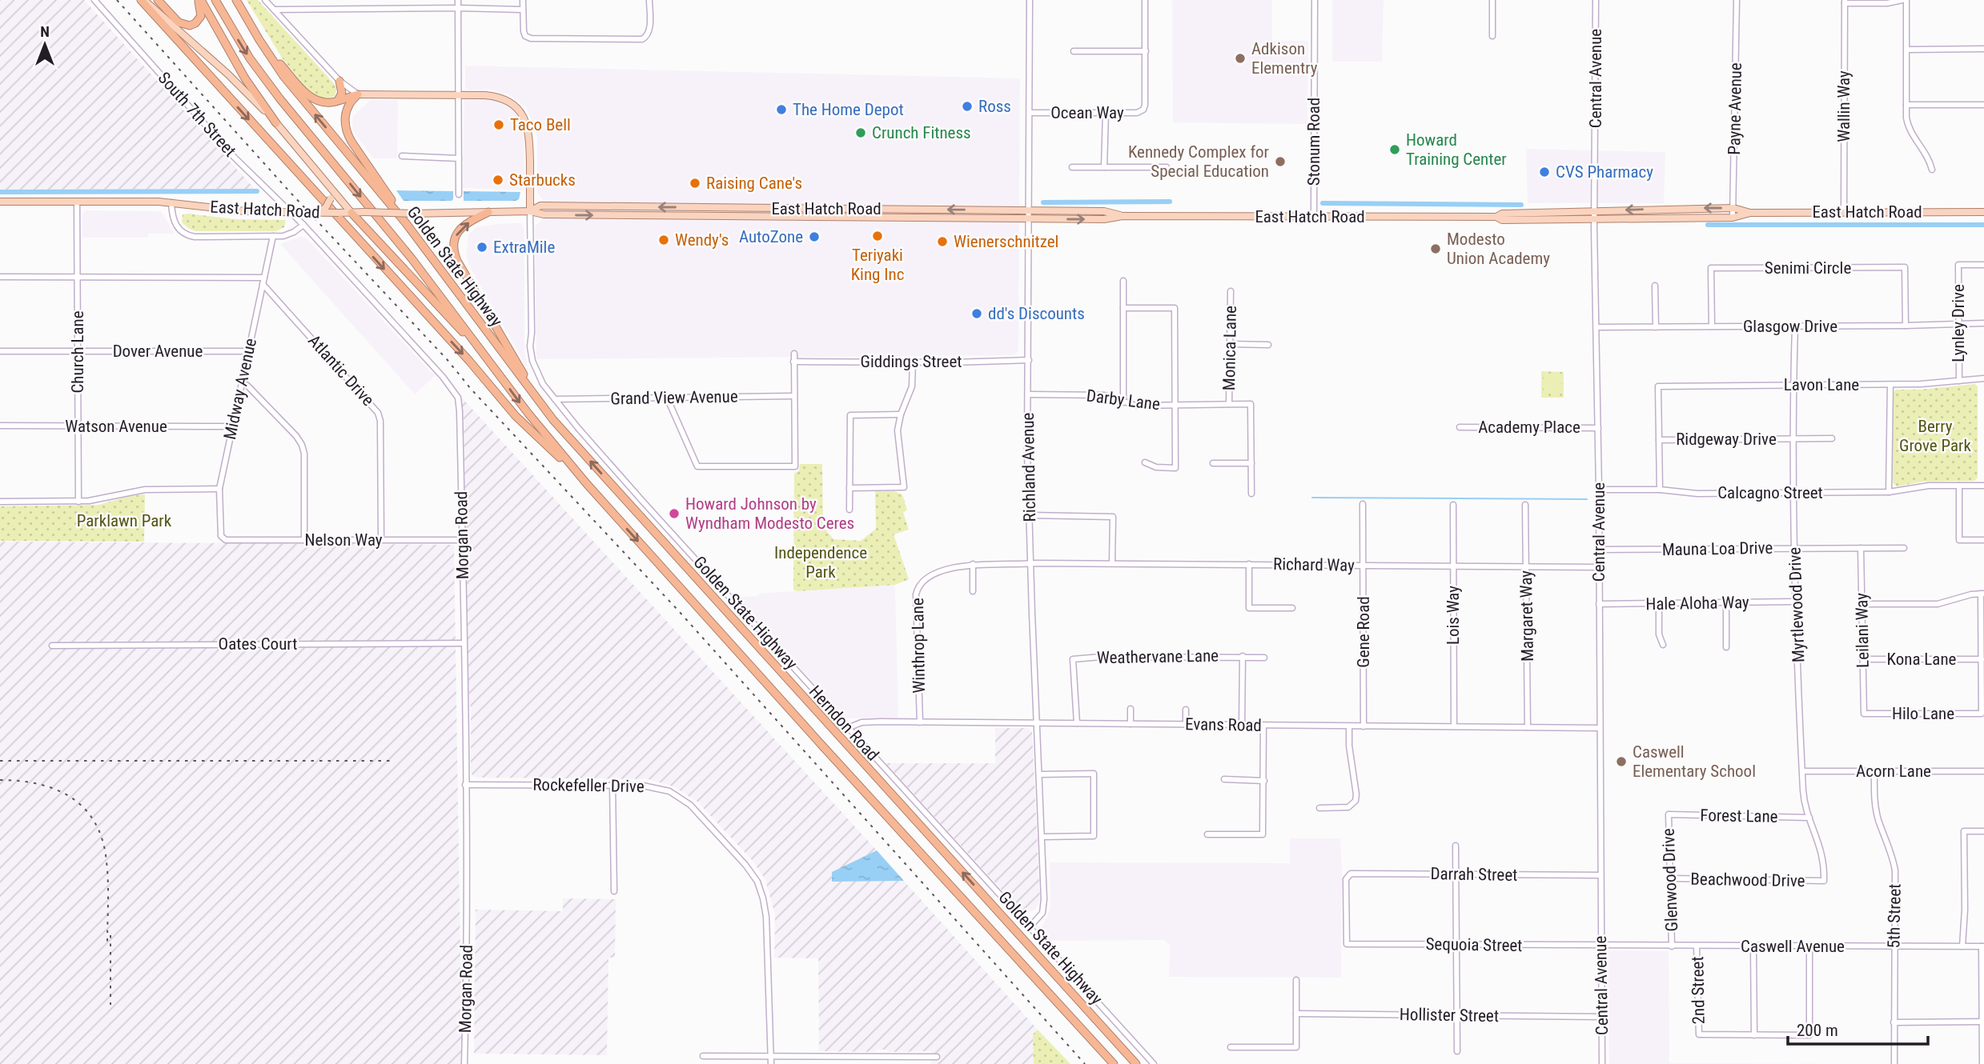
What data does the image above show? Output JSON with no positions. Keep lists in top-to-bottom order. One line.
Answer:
{"streets":{"highway":["Golden State Highway"],"main road":["East Hatch Road","Herndon Road"],"street":["Central Avenue","Wallin Way","Payne Avenue","Ocean Way","South 7th Street","Stonum Road","Senimi Circle","Lynley Drive","Glasgow Drive","Monica Lane","Dover Avenue","Church Lane","Giddings Street","Atlantic Drive","Lavon Lane","Midway Avenue","Grand View Avenue","Darby Lane","Watson Avenue","Academy Place","Ridgeway Drive","Richland Avenue","Calcagno Street","Morgan Road","Nelson Way","Mauna Loa Drive","Richard Way","Hale Aloha Way","Myrtlewood Drive","Lois Way","Margaret Way","Leilani Way","Gene Road","Oates Court","Winthrop Lane","Weathervane Lane","Kona Lane","Hilo Lane","Evans Road","Acorn Lane","Rockefeller Drive","Forest Lane","Darrah Street","Glenwood Drive","Beachwood Drive","5th Street","Sequoia Street","Caswell Avenue","2nd Street","Hollister Street"]},"crossings":[["Central Avenue","East Hatch Road"],["Central Avenue","Glasgow Drive"],["Central Avenue","Academy Place"],["Central Avenue","Calcagno Street"],["Central Avenue","Mauna Loa Drive"],["Central Avenue","Richard Way"],["Central Avenue","Hale Aloha Way"],["Central Avenue","Evans Road"],["Central Avenue","Darrah Street"],["Central Avenue","Sequoia Street"],["Central Avenue","Caswell Avenue"],["Central Avenue","Hollister Street"],["Wallin Way","East Hatch Road"],["Payne Avenue","East Hatch Road"],["Ocean Way","Richland Avenue"],["South 7th Street","Morgan Road"],["Stonum Road","East Hatch Road"],["East Hatch Road","Church Lane"],["East Hatch Road","Richland Avenue"],["East Hatch Road","Herndon Road"],["Senimi Circle","Glasgow Drive"],["Lynley Drive","Glasgow Drive"],["Lynley Drive","Lavon Lane"],["Glasgow Drive","Myrtlewood Drive"],["Monica Lane","Darby Lane"],["Dover Avenue","Church Lane"],["Dover Avenue","Midway Avenue"],["Church Lane","Watson Avenue"],["Giddings Street","Richland Avenue"],["Atlantic Drive","Midway Avenue"],["Atlantic Drive","Nelson Way"],["Lavon Lane","Ridgeway Drive"],["Lavon Lane","Myrtlewood Drive"],["Midway Avenue","Watson Avenue"],["Midway Avenue","Nelson Way"],["Grand View Avenue","Herndon Road"],["Darby Lane","Richland Avenue"],["Ridgeway Drive","Myrtlewood Drive"],["Richland Avenue","Richard Way"],["Richland Avenue","Winthrop Lane"],["Richland Avenue","Herndon Road"],["Richland Avenue","Evans Road"],["Calcagno Street","Myrtlewood Drive"],["Morgan Road","Nelson Way"],["Morgan Road","Oates Court"],["Morgan Road","Rockefeller Drive"],["Mauna Loa Drive","Myrtlewood Drive"],["Mauna Loa Drive","Leilani Way"],["Richard Way","Lois Way"],["Richard Way","Margaret Way"],["Richard Way","Gene Road"],["Richard Way","Winthrop Lane"],["Hale Aloha Way","Myrtlewood Drive"],["Myrtlewood Drive","Acorn Lane"],["Myrtlewood Drive","Forest Lane"],["Myrtlewood Drive","Beachwood Drive"],["Lois Way","Evans Road"],["Margaret Way","Evans Road"],["Leilani Way","Kona Lane"],["Leilani Way","Hilo Lane"],["Gene Road","Evans Road"],["Winthrop Lane","Evans Road"],["Weathervane Lane","Evans Road"],["Kona Lane","Hilo Lane"],["Herndon Road","Evans Road"],["Acorn Lane","5th Street"],["Forest Lane","Glenwood Drive"],["Darrah Street","Sequoia Street"],["Glenwood Drive","Beachwood Drive"],["Glenwood Drive","Caswell Avenue"],["5th Street","Caswell Avenue"],["Sequoia Street","Caswell Avenue"],["Caswell Avenue","2nd Street"]],"parks":["Berry Grove Park","Parklawn Park","Independence Park"],"places":["Adkison Elementry","Ross","The Home Depot","Taco Bell","Crunch Fitness","Howard Training Center","Kennedy Complex for Special Education","CVS Pharmacy","Starbucks","Raising Cane's","Teriyaki King Inc","AutoZone","Wendy's","Wienerschnitzel","ExtraMile","Modesto Union Academy","dd's Discounts","Howard Johnson by Wyndham Modesto Ceres","Caswell Elementary School"],"scale_bar":"200 m","north":"top"}
